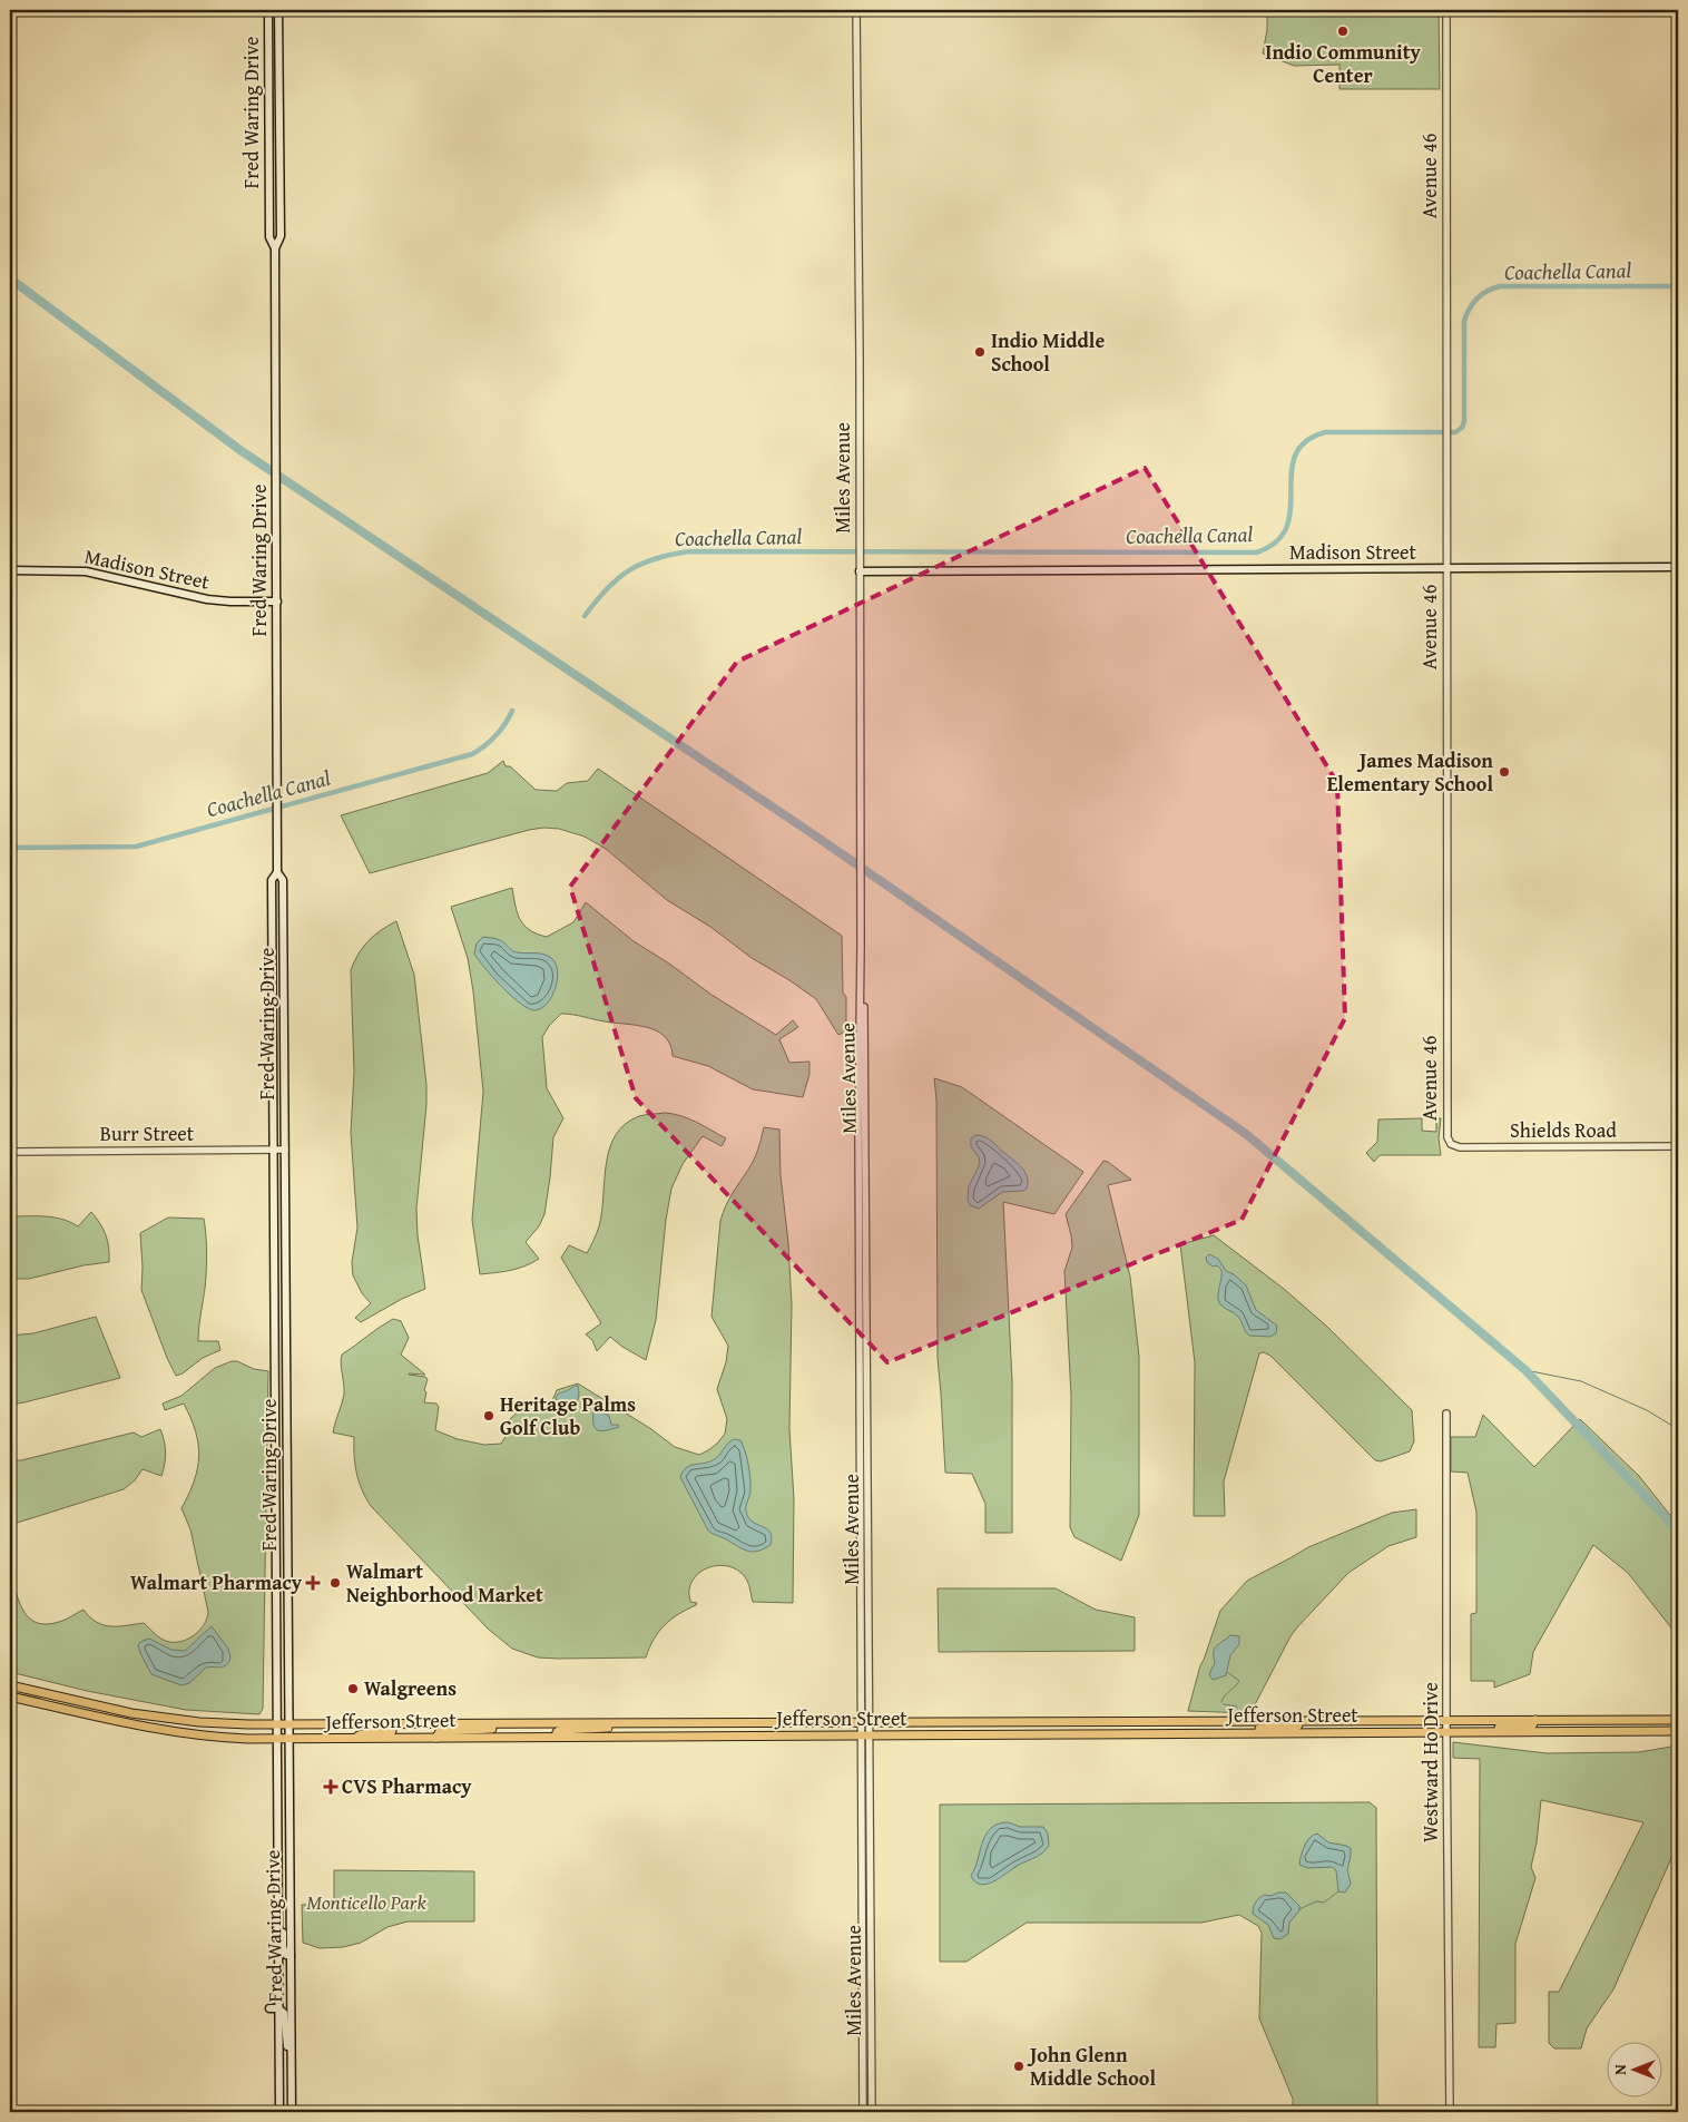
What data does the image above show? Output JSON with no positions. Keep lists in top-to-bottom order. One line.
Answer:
{"streets":{"main road":["Fred Waring Drive","Madison Street","Jefferson Street"],"street":["Avenue 46","Miles Avenue","Shields Road","Burr Street","Westward Ho Drive"]},"crossings":[["Fred Waring Drive","Madison Street"],["Fred Waring Drive","Burr Street"],["Fred Waring Drive","Jefferson Street"],["Avenue 46","Madison Street"],["Avenue 46","Shields Road"],["Miles Avenue","Madison Street"],["Miles Avenue","Jefferson Street"],["Jefferson Street","Westward Ho Drive"]],"water":["Coachella Canal"],"parks":["Monticello Park"],"places":{"other":["Indio Community Center","Indio Middle School","James Madison Elementary School","Heritage Palms Golf Club","Walmart Neighborhood Market","Walgreens","John Glenn Middle School"],"health":["Walmart Pharmacy","CVS Pharmacy"]},"north":"left"}
